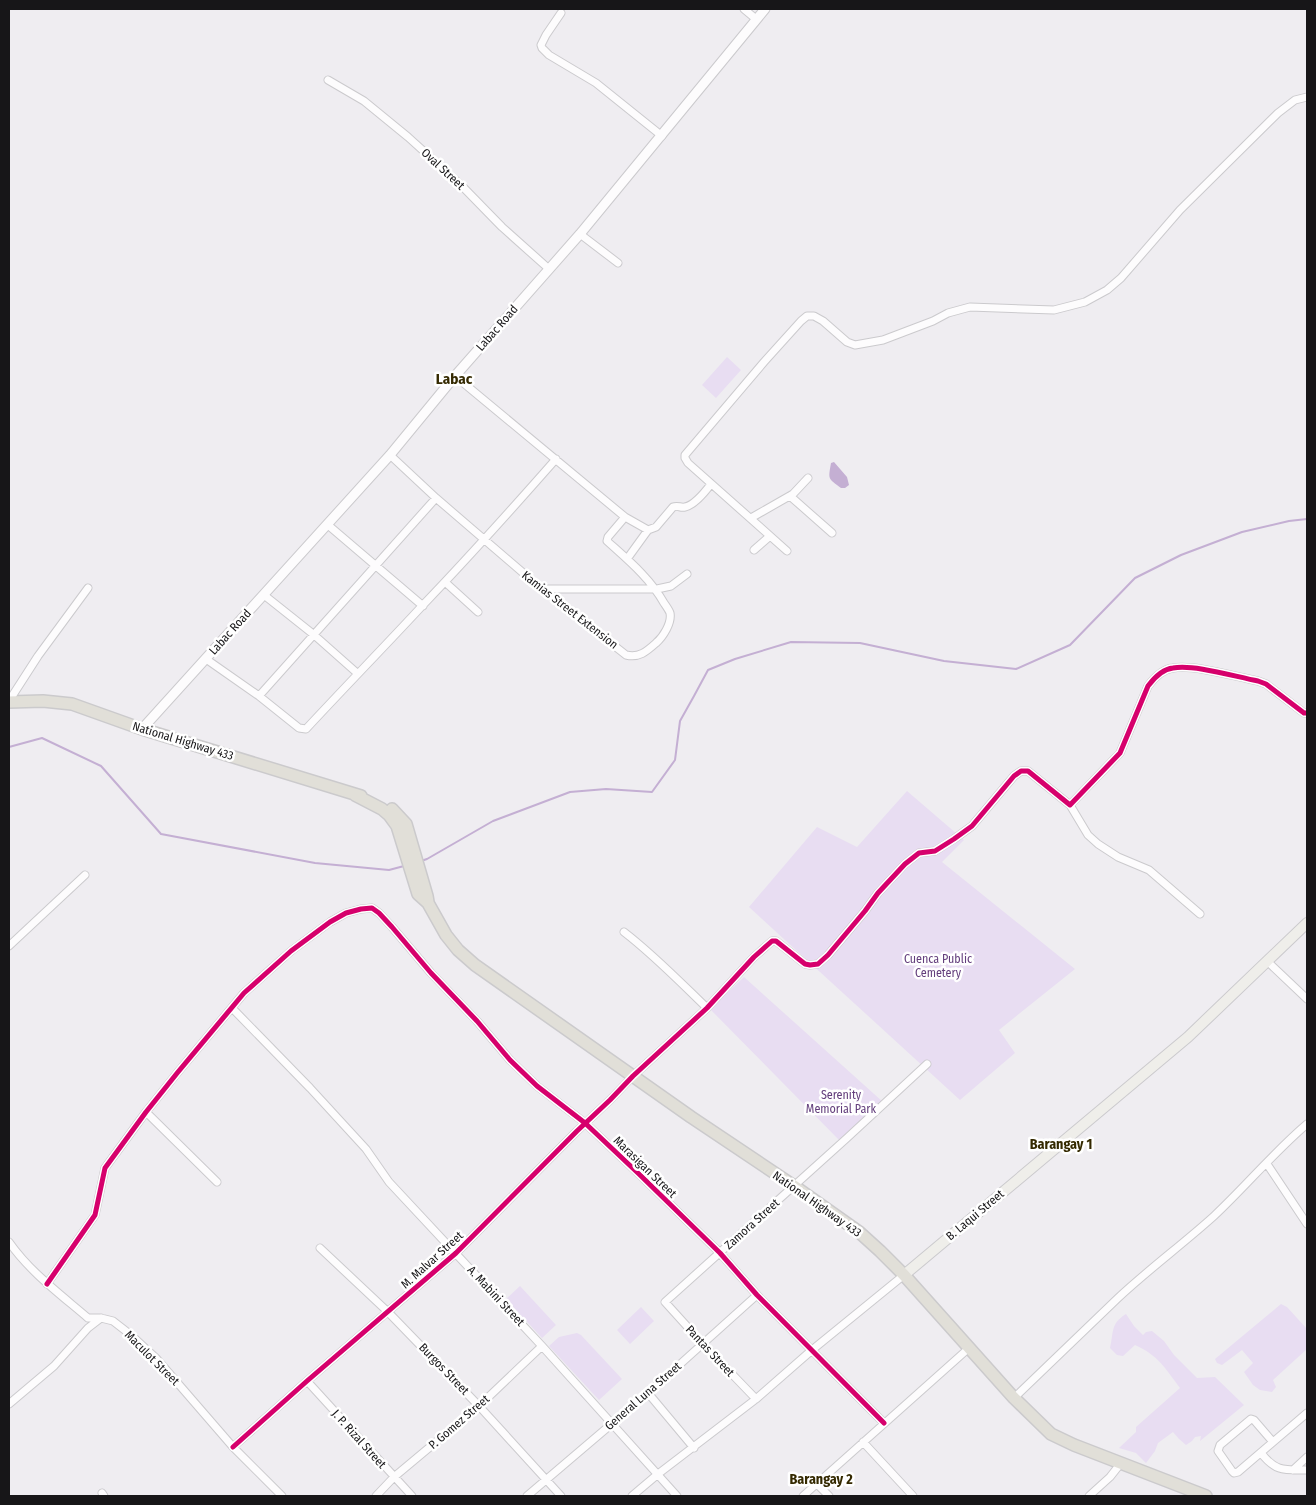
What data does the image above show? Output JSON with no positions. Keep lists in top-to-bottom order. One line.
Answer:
{"streets":{"main road":["National Highway 433","B. Laqui Street"],"street":["Oval Street","Labac Road","Kamias Street Extension","Marasigan Street","Zamora Street","M. Malvar Street","A. Mabini Street","Pantas Street","Maculot Street","Burgos Street","General Luna Street","P. Gomez Street","J. P. Rizal Street"]},"crossings":[["Oval Street","Labac Road"],["Labac Road","Kamias Street Extension"],["Labac Road","National Highway 433"],["National Highway 433","B. Laqui Street"],["National Highway 433","Zamora Street"],["National Highway 433","M. Malvar Street"],["Marasigan Street","B. Laqui Street"],["Marasigan Street","Zamora Street"],["Marasigan Street","M. Malvar Street"],["Marasigan Street","A. Mabini Street"],["Marasigan Street","General Luna Street"],["B. Laqui Street","A. Mabini Street"],["B. Laqui Street","Pantas Street"],["Zamora Street","Pantas Street"],["M. Malvar Street","A. Mabini Street"],["M. Malvar Street","Maculot Street"],["M. Malvar Street","Burgos Street"],["M. Malvar Street","J. P. Rizal Street"],["A. Mabini Street","General Luna Street"],["A. Mabini Street","P. Gomez Street"],["Pantas Street","General Luna Street"],["Burgos Street","General Luna Street"],["Burgos Street","P. Gomez Street"],["P. Gomez Street","J. P. Rizal Street"]],"districts":["Labac","Barangay 1","Barangay 2"],"parks":["Cuenca Public Cemetery","Serenity Memorial Park"]}
